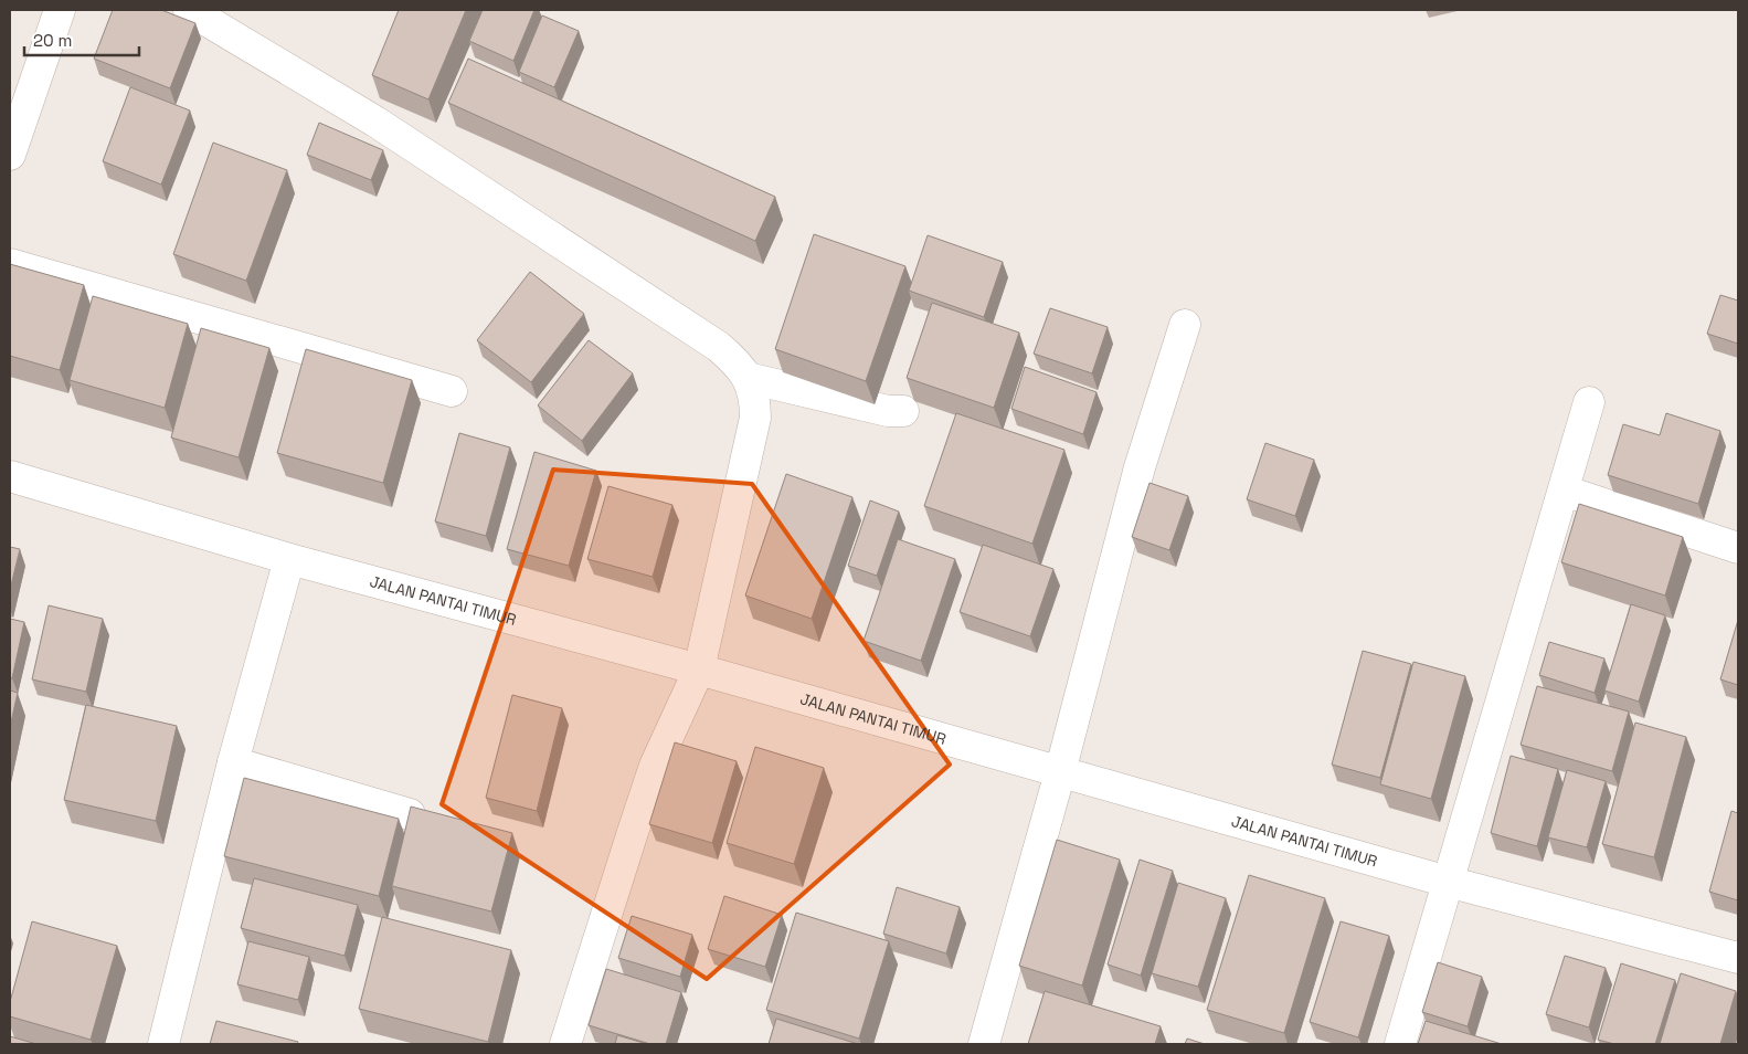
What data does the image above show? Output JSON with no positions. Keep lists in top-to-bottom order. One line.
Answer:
{"streets":{"street":["JALAN PANTAI TIMUR"]},"scale_bar":"20 m"}
